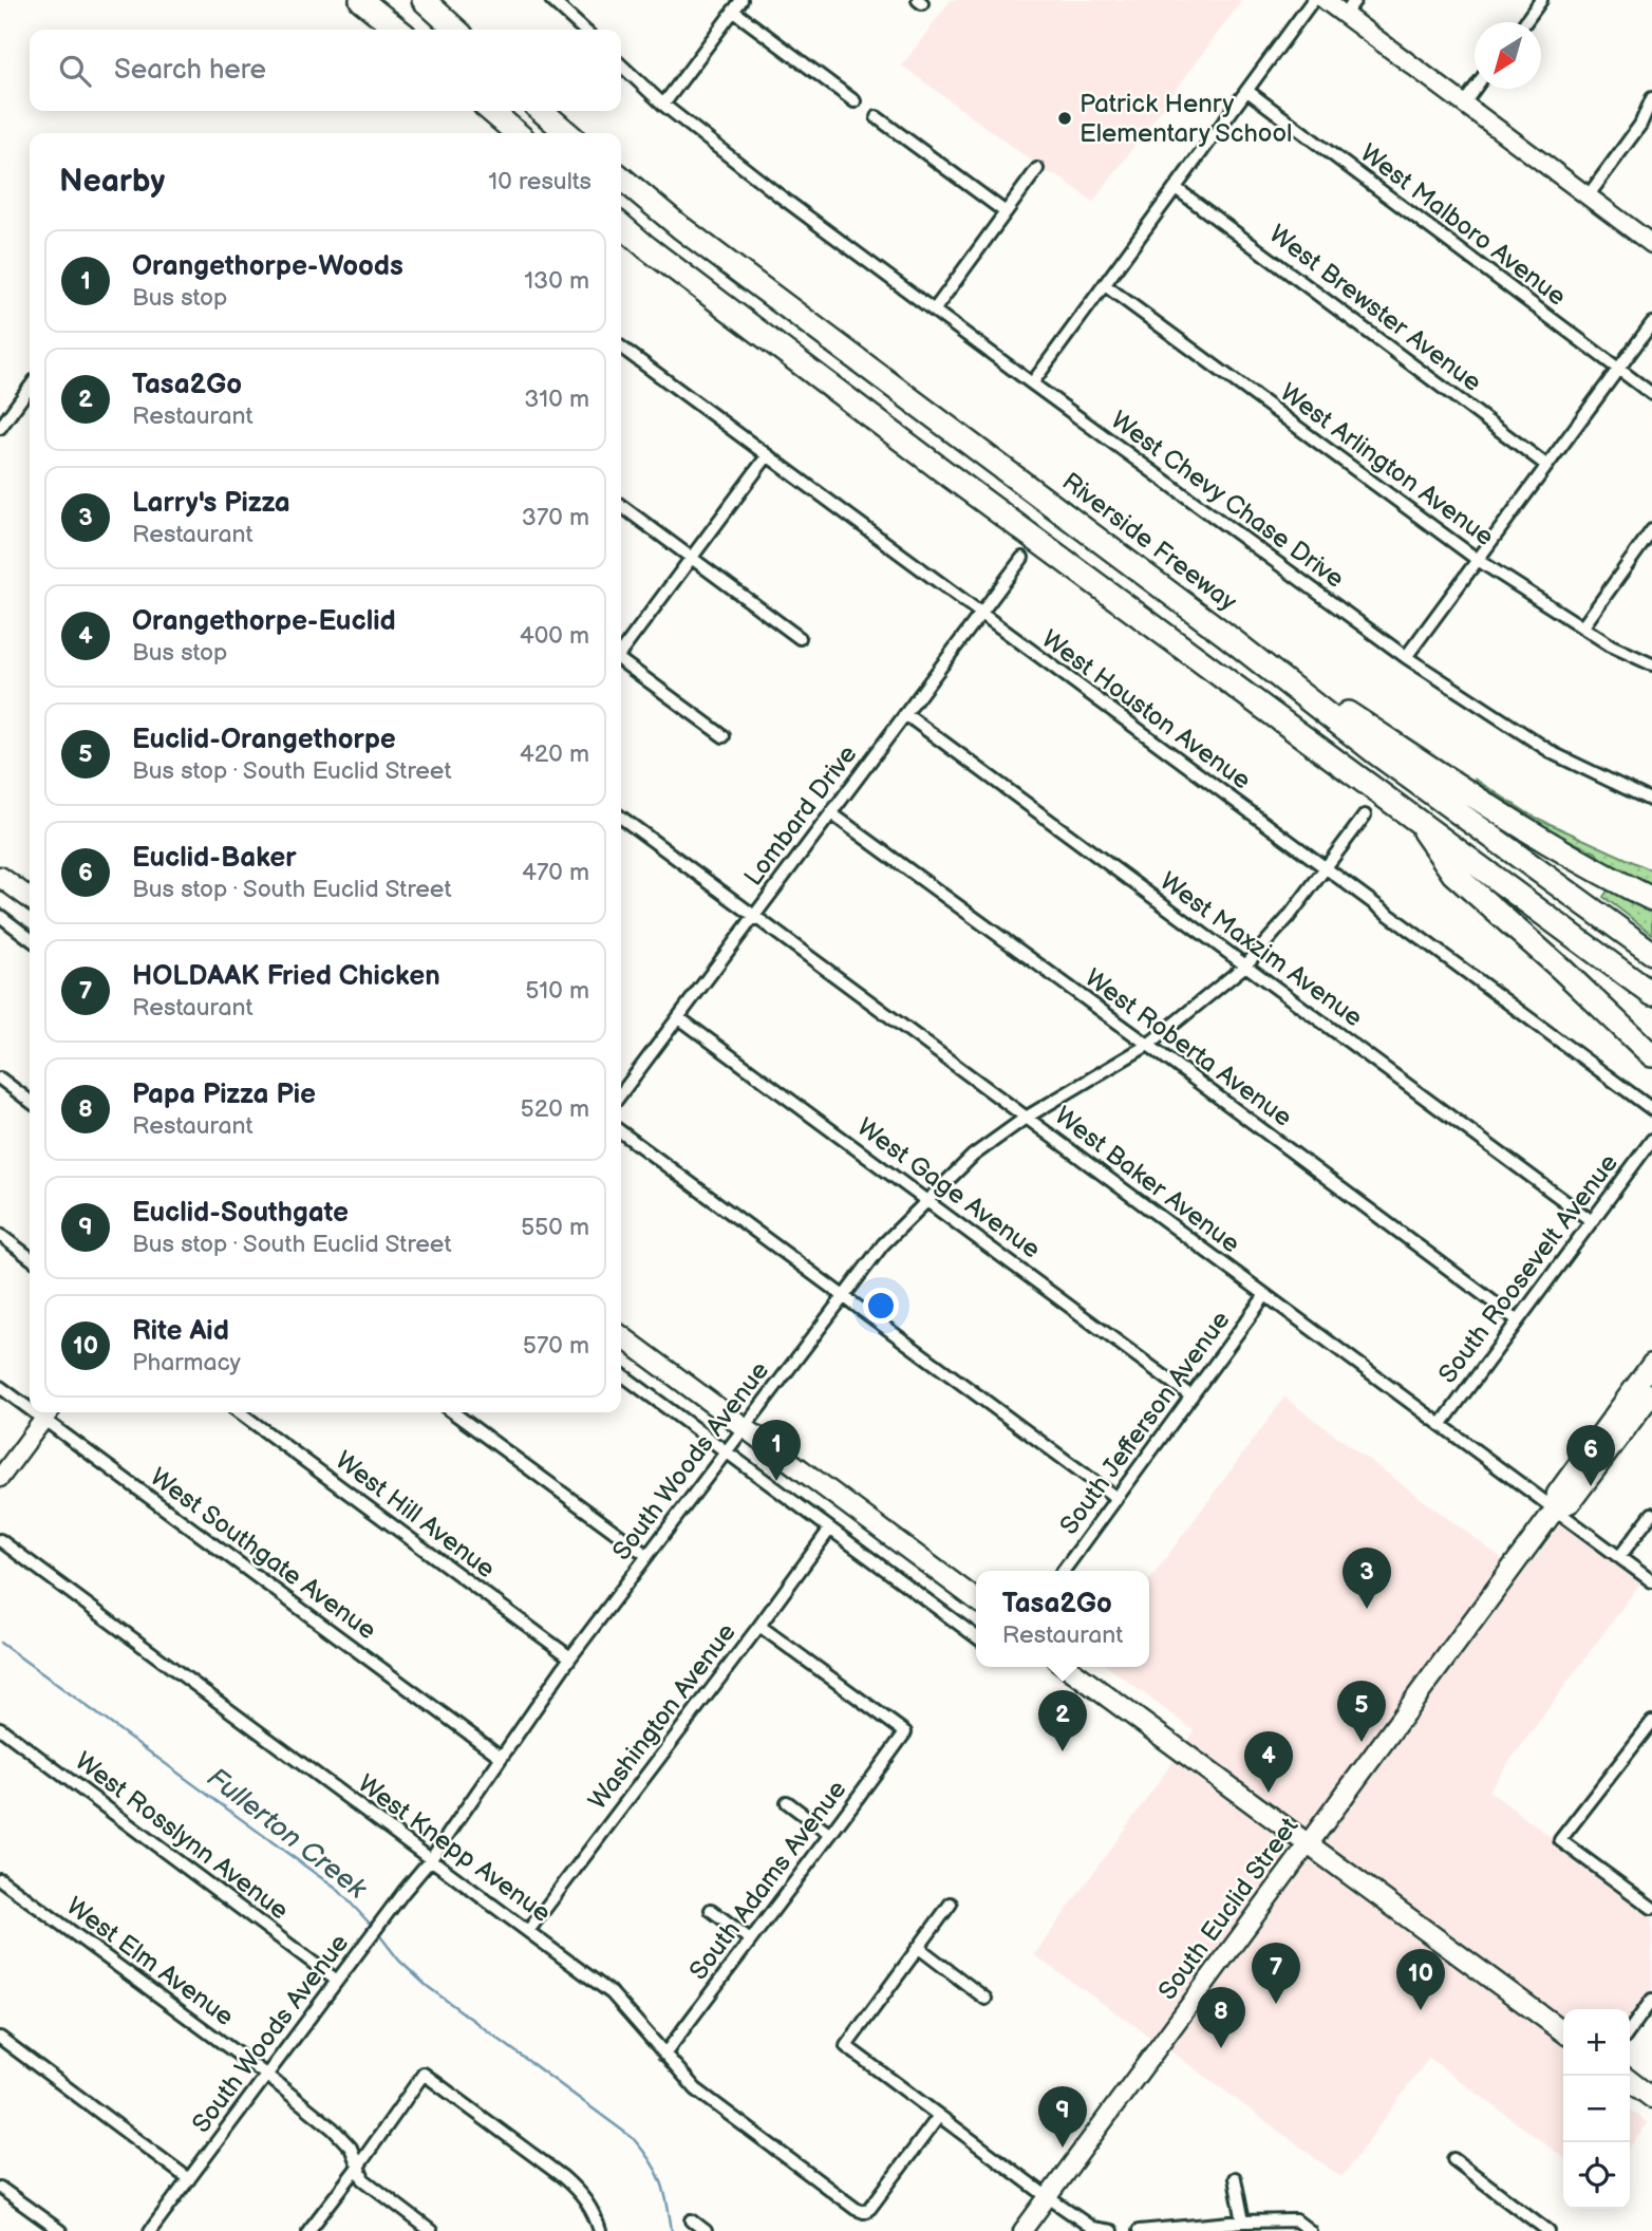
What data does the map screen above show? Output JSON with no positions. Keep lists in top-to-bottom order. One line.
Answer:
{"streets":{"highway":["Riverside Freeway"],"main road":["South Euclid Street"],"street":["West Malboro Avenue","West Brewster Avenue","West Arlington Avenue","West Chevy Chase Drive","West Houston Avenue","Lombard Drive","West Maxzim Avenue","West Roberta Avenue","West Baker Avenue","West Gage Avenue","South Roosevelt Avenue","South Jefferson Avenue","South Woods Avenue","West Hill Avenue","West Southgate Avenue","Washington Avenue","West Rosslynn Avenue","West Knepp Avenue","South Adams Avenue","West Elm Avenue"]},"crossings":[["West Houston Avenue","Lombard Drive"],["West Houston Avenue","South Woods Avenue"],["Lombard Drive","West Maxzim Avenue"],["Lombard Drive","West Roberta Avenue"],["Lombard Drive","West Baker Avenue"],["Lombard Drive","West Gage Avenue"],["West Maxzim Avenue","South Roosevelt Avenue"],["West Maxzim Avenue","South Woods Avenue"],["West Roberta Avenue","South Roosevelt Avenue"],["West Roberta Avenue","South Woods Avenue"],["West Baker Avenue","South Roosevelt Avenue"],["West Baker Avenue","South Jefferson Avenue"],["West Baker Avenue","South Woods Avenue"],["West Baker Avenue","South Euclid Street"],["West Gage Avenue","South Jefferson Avenue"],["West Gage Avenue","South Woods Avenue"],["South Woods Avenue","West Hill Avenue"],["South Woods Avenue","West Southgate Avenue"],["South Woods Avenue","West Rosslynn Avenue"],["South Woods Avenue","West Knepp Avenue"],["South Woods Avenue","West Elm Avenue"],["Washington Avenue","West Knepp Avenue"],["Washington Avenue","South Adams Avenue"],["West Knepp Avenue","South Adams Avenue"]],"water":["Fullerton Creek"],"places":["Patrick Henry Elementary School"],"north":"bottom left","page":{"search":"Search here","heading":["Nearby","10 results"],"list":[{"mark":"1","name":"Orangethorpe-Woods","note":"Bus stop","value":"130 m"},{"mark":"2","name":"Tasa2Go","note":"Restaurant","value":"310 m"},{"mark":"3","name":"Larry's Pizza","note":"Restaurant","value":"370 m"},{"mark":"4","name":"Orangethorpe-Euclid","note":"Bus stop","value":"400 m"},{"mark":"5","name":"Euclid-Orangethorpe","note":"Bus stop · South Euclid Street","value":"420 m"},{"mark":"6","name":"Euclid-Baker","note":"Bus stop · South Euclid Street","value":"470 m"},{"mark":"7","name":"HOLDAAK Fried Chicken","note":"Restaurant","value":"510 m"},{"mark":"8","name":"Papa Pizza Pie","note":"Restaurant","value":"520 m"},{"mark":"9","name":"Euclid-Southgate","note":"Bus stop · South Euclid Street","value":"550 m"},{"mark":"10","name":"Rite Aid","note":"Pharmacy","value":"570 m"}],"pins":["1","6","3","5","2","4","7","10","8","9"],"popup":["Tasa2Go","Restaurant"],"map_buttons":["+","−"]}}
